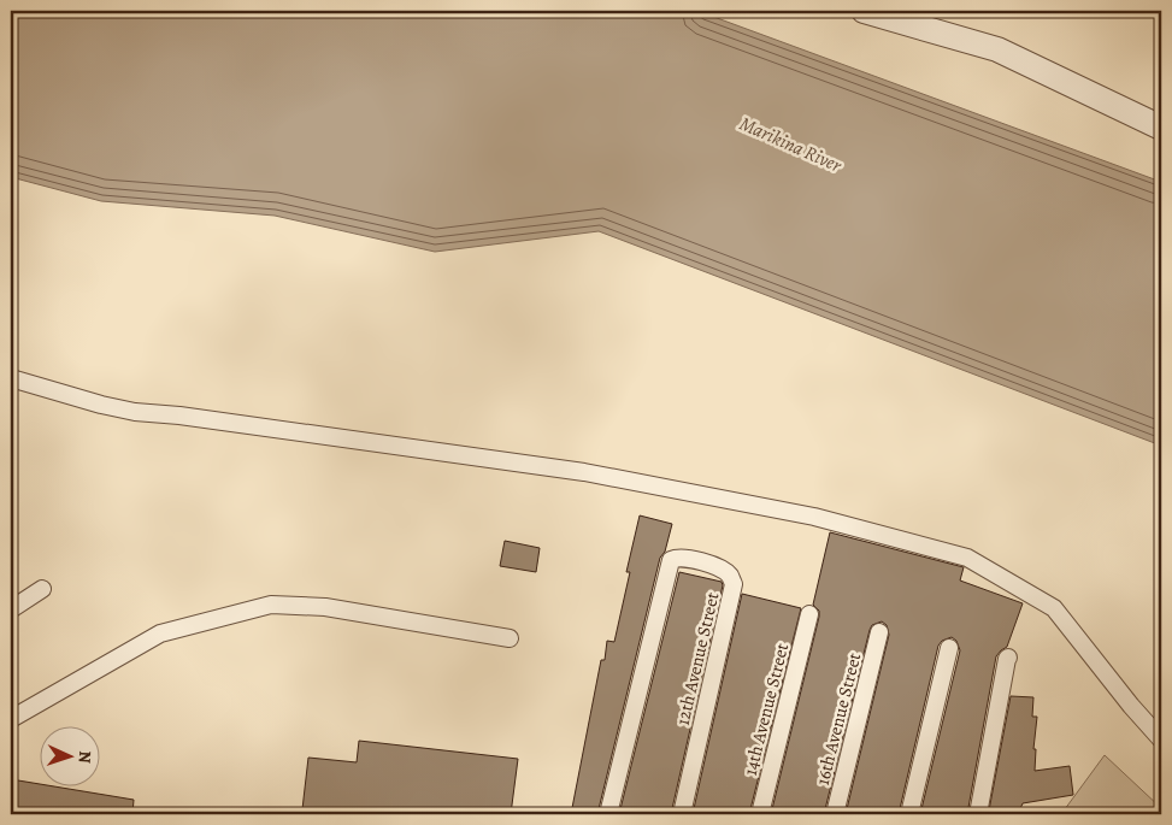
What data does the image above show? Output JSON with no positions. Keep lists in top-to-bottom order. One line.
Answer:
{"streets":{"lane":["12th Avenue Street","14th Avenue Street","16th Avenue Street"]},"water":["Marikina River"],"north":"right"}
